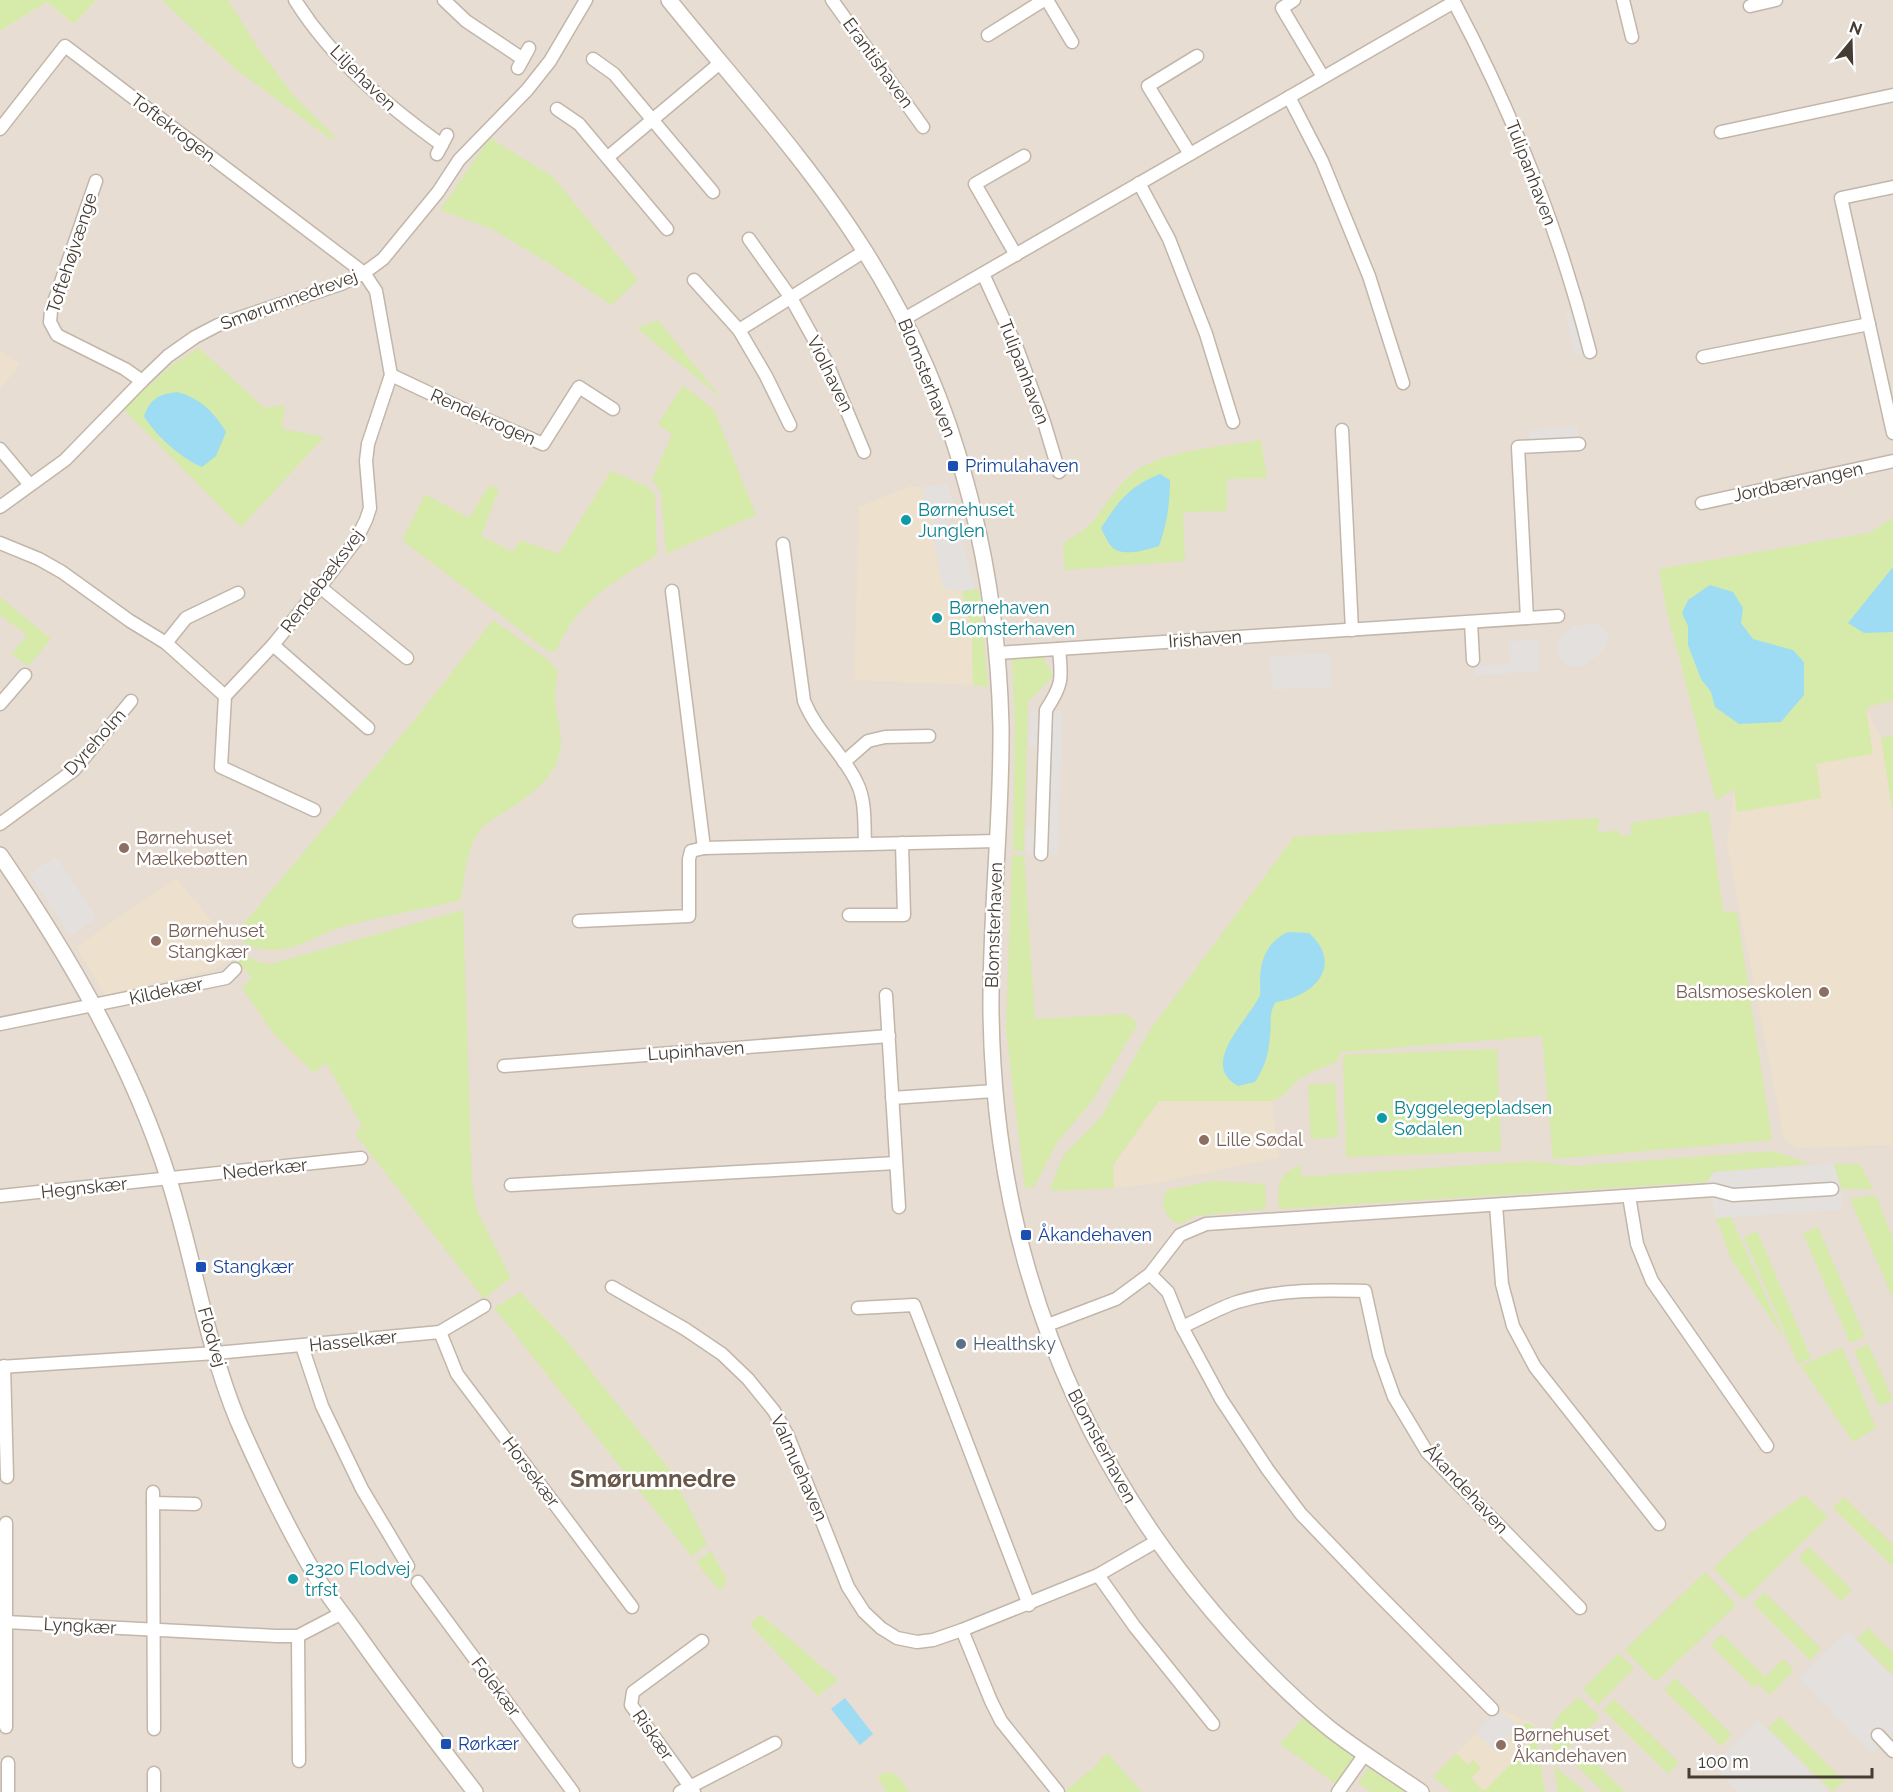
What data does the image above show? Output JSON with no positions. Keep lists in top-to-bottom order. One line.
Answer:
{"streets":{"street":["Erantishaven","Liljehaven","Toftekrogen","Tulipanhaven","Toftehøjvænge","Smørumnedrevej","Violhaven","Blomsterhaven","Rendekrogen","Jordbærvangen","Rendebæksvej","Irishaven","Dyreholm","Kildekær","Lupinhaven","Nederkær","Hegnskær","Flodvej","Hasselkær","Valmuehaven","Horsekær","Åkandehaven","Lyngkær","Folekær","Riskær"]},"crossings":[["Toftekrogen","Smørumnedrevej"],["Toftekrogen","Rendebæksvej"],["Tulipanhaven","Blomsterhaven"],["Toftehøjvænge","Smørumnedrevej"],["Smørumnedrevej","Rendebæksvej"],["Blomsterhaven","Irishaven"],["Blomsterhaven","Valmuehaven"],["Rendekrogen","Rendebæksvej"],["Kildekær","Flodvej"],["Nederkær","Hegnskær"],["Nederkær","Flodvej"],["Hegnskær","Flodvej"],["Flodvej","Hasselkær"],["Flodvej","Lyngkær"],["Hasselkær","Horsekær"]],"districts":["Smørumnedre"],"places":{"transit":["Primulahaven","Åkandehaven","Stangkær","Rørkær"],"other":["Børnehuset Junglen","Børnehaven Blomsterhaven","Børnehuset Mælkebøtten","Børnehuset Stangkær","Balsmoseskolen","Byggelegepladsen Sødalen","Lille Sødal","Healthsky","2320 Flodvej trfst","Børnehuset Åkandehaven"]},"scale_bar":"100 m","north":"top"}
